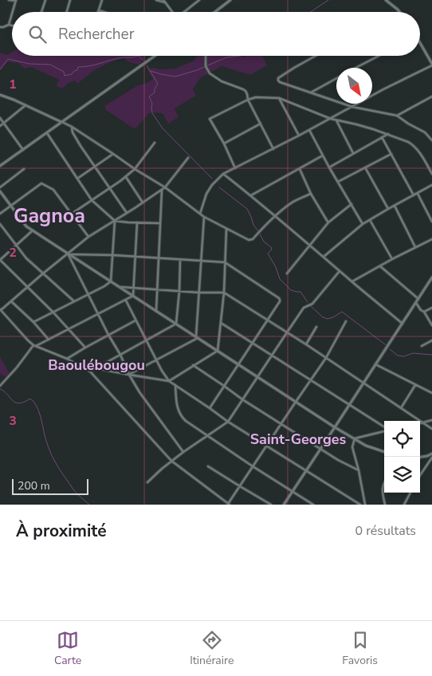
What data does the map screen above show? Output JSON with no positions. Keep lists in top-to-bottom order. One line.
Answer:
{"districts":["Gagnoa","Baoulébougou","Saint-Georges"],"scale_bar":"200 m","north":"bottom right","page":{"search":"Rechercher","scale":"200 m","heading":["À proximité","0 résultats"],"nav":["Carte","Itinéraire","Favoris"]},"grid":{"rows":["1","2","3"]}}
